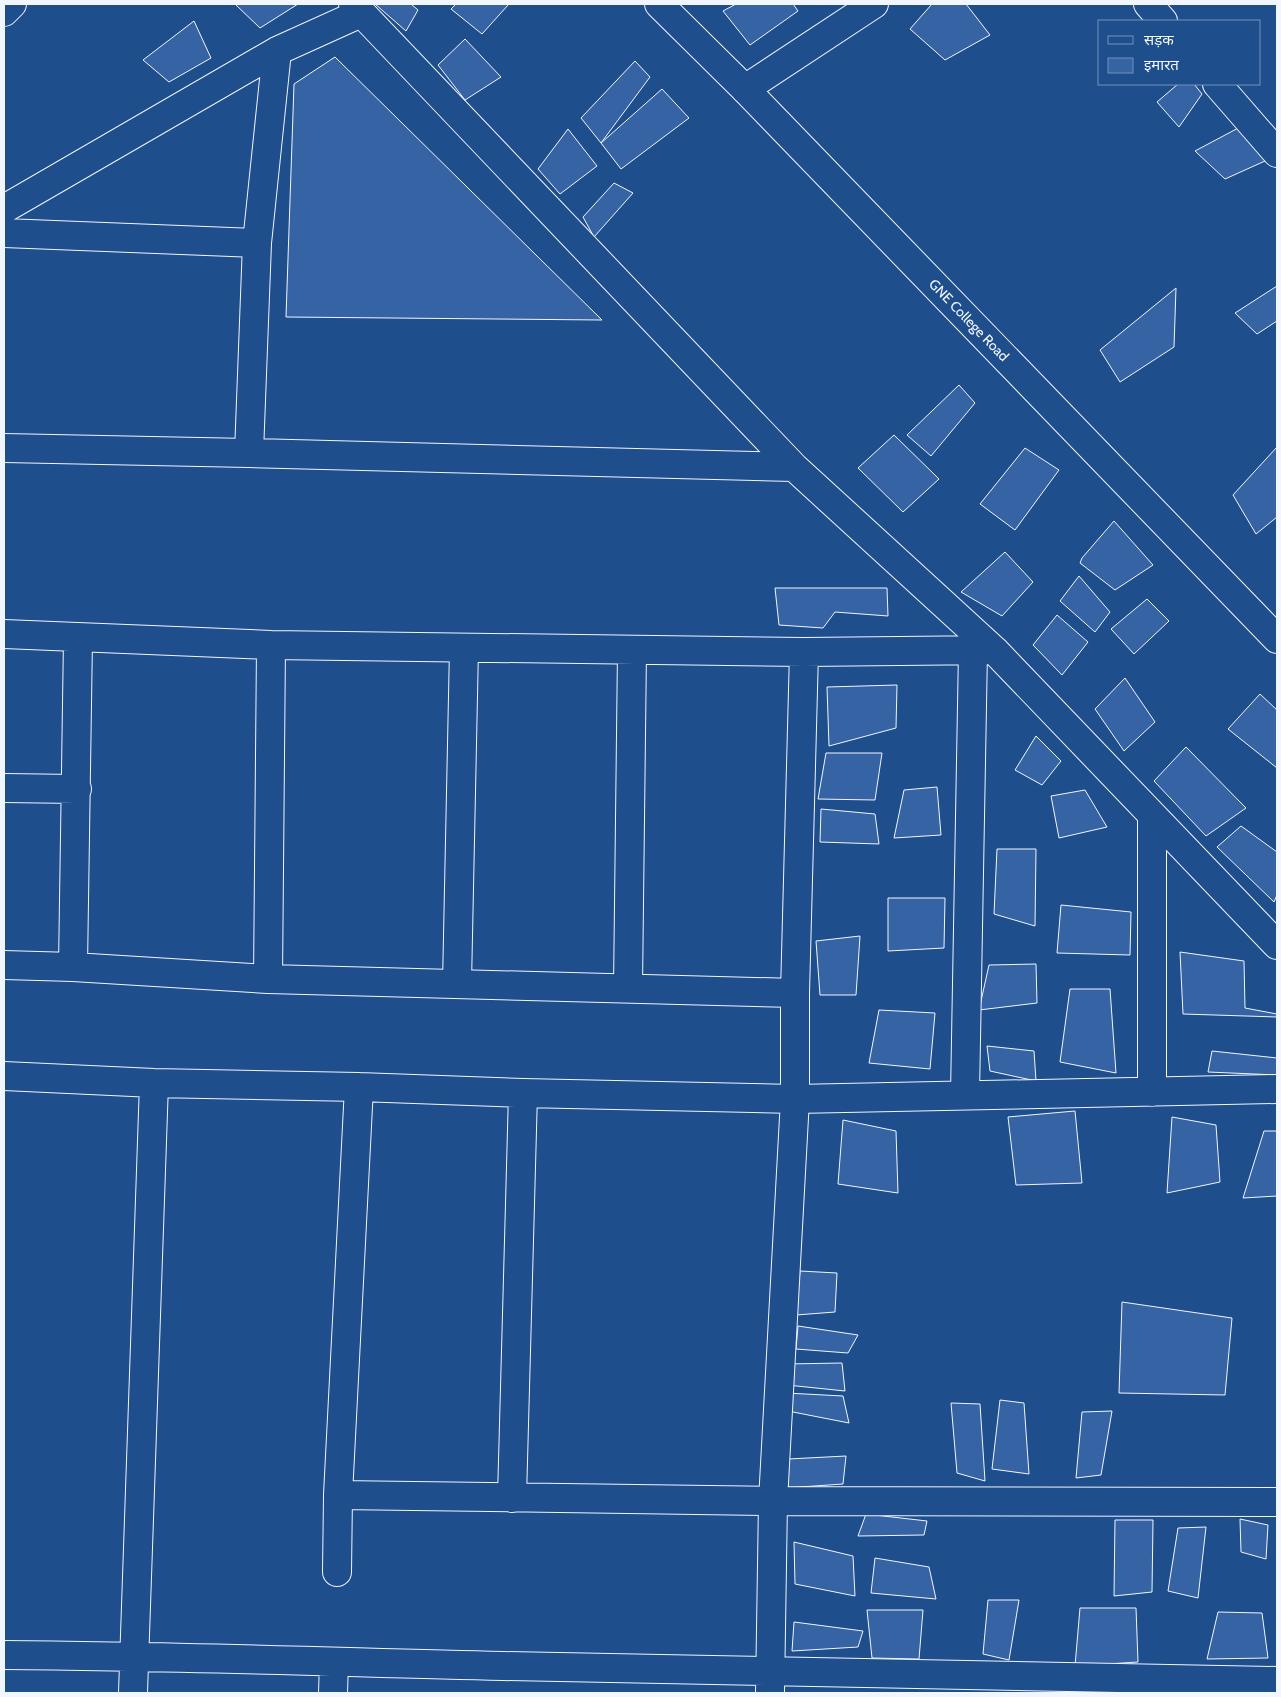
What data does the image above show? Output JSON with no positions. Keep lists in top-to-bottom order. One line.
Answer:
{"streets":{"street":["GNE College Road"]},"legend":["सड़क","इमारत"]}
